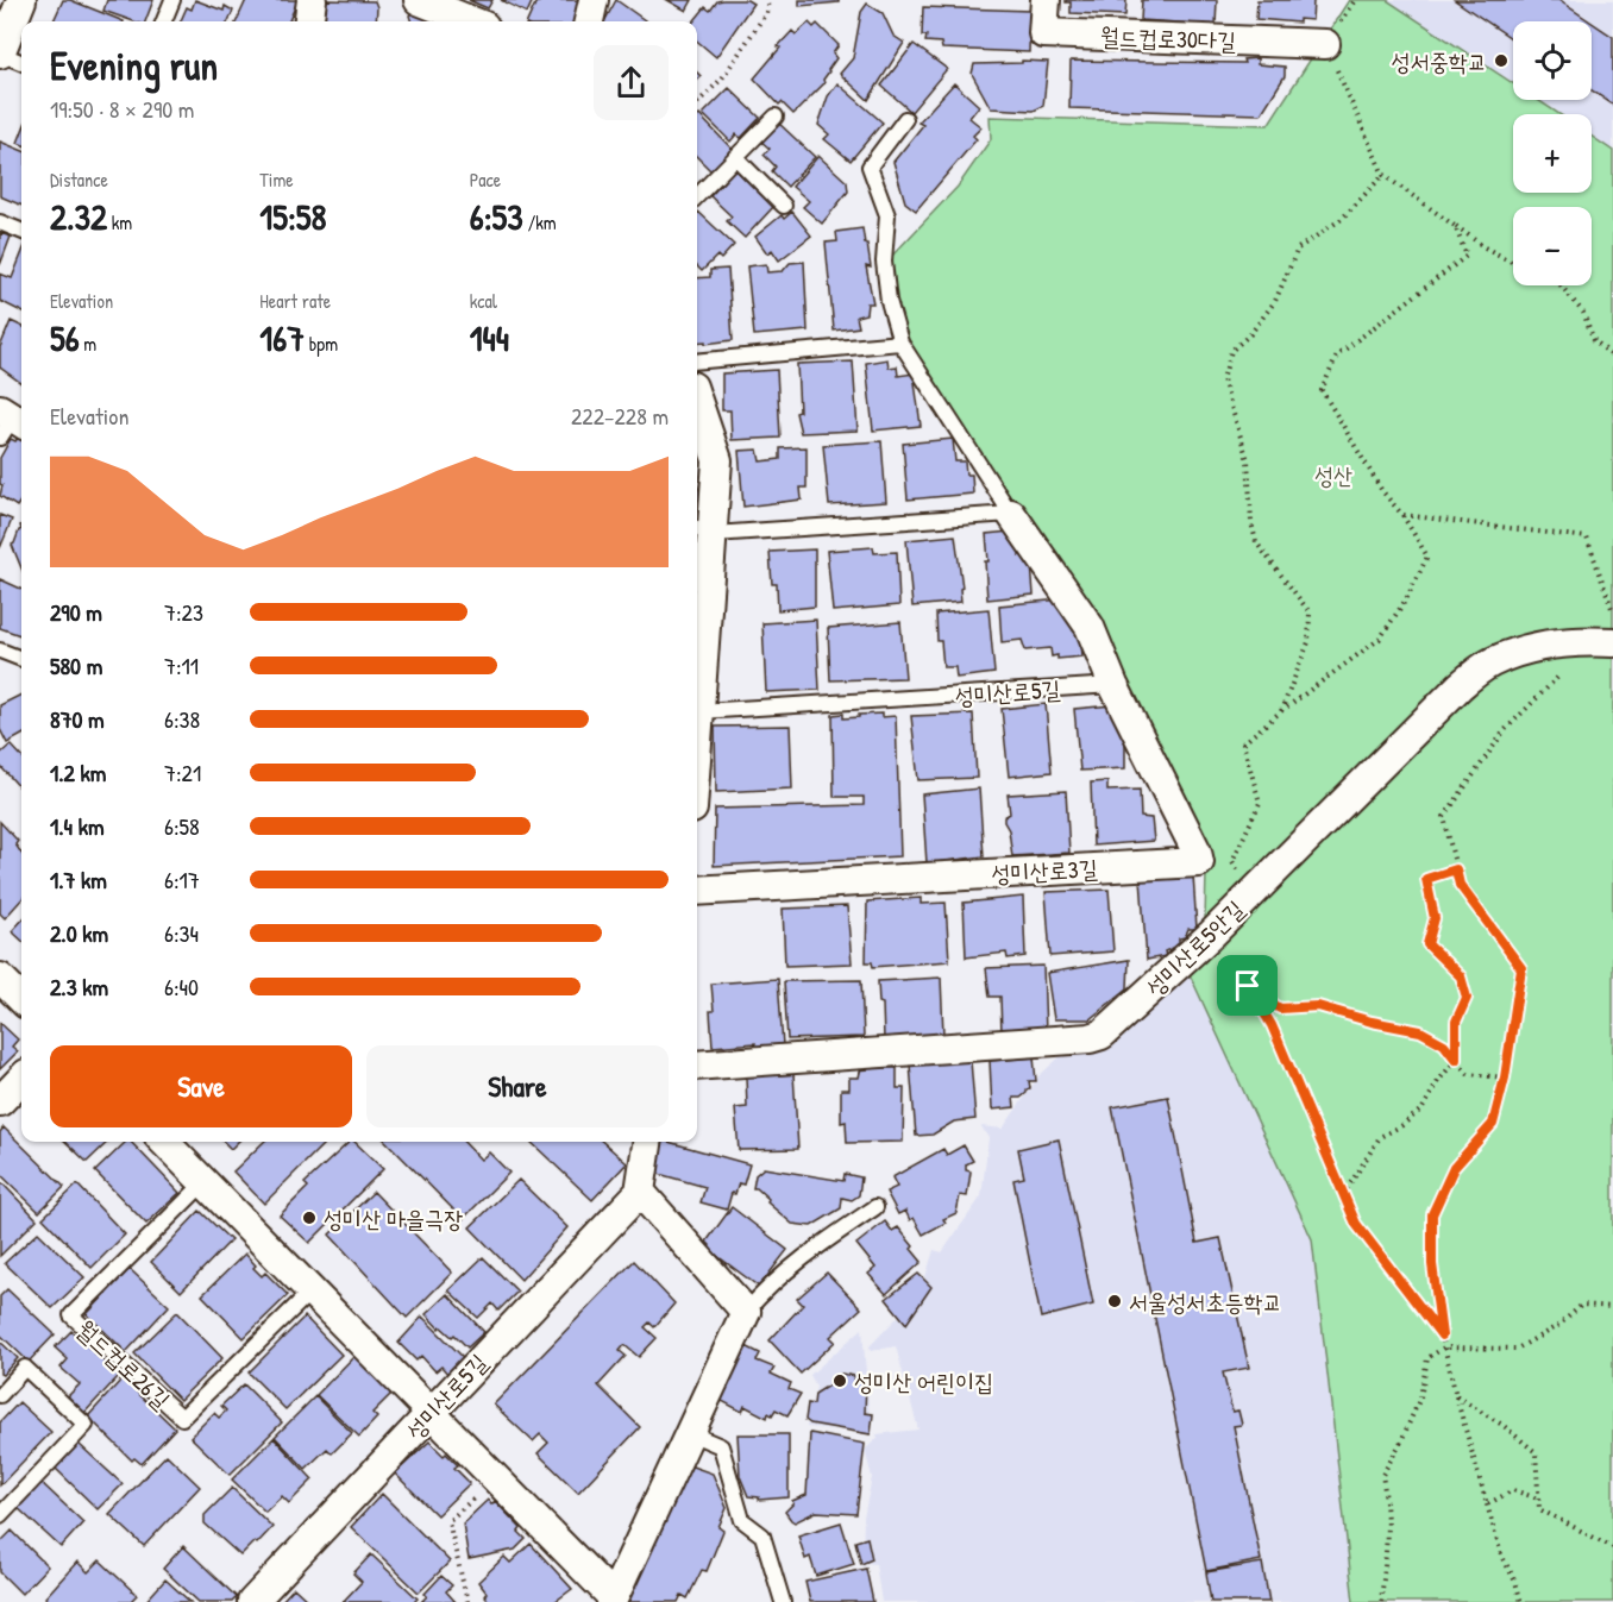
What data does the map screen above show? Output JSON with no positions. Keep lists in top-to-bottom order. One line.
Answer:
{"streets":{"street":["월드컵로30다길","성미산로5길","성미산로3길","성미산로5안길"],"lane":["월드컵로26길"]},"crossings":[["성미산로5길","성미산로3길"]],"parks":["성산"],"places":["성서중학교","성미산 마을극장","서울성서초등학교","성미산 어린이집"],"page":{"map_buttons":["+","−"],"heading":["Evening run","19:50 · 8 × 290 m"],"stats":[["Distance","2.32 km"],["Time","15:58"],["Pace","6:53 /km"],["Elevation","56 m"],["Heart rate","167 bpm"],["kcal","144"]],"chart":["Elevation","222–228 m"],"list":[{"name":"290 m","note":"7:23"},{"name":"580 m","note":"7:11"},{"name":"870 m","note":"6:38"},{"name":"1.2 km","note":"7:21"},{"name":"1.4 km","note":"6:58"},{"name":"1.7 km","note":"6:17"},{"name":"2.0 km","note":"6:34"},{"name":"2.3 km","note":"6:40"}],"buttons":["Save","Share"]}}
